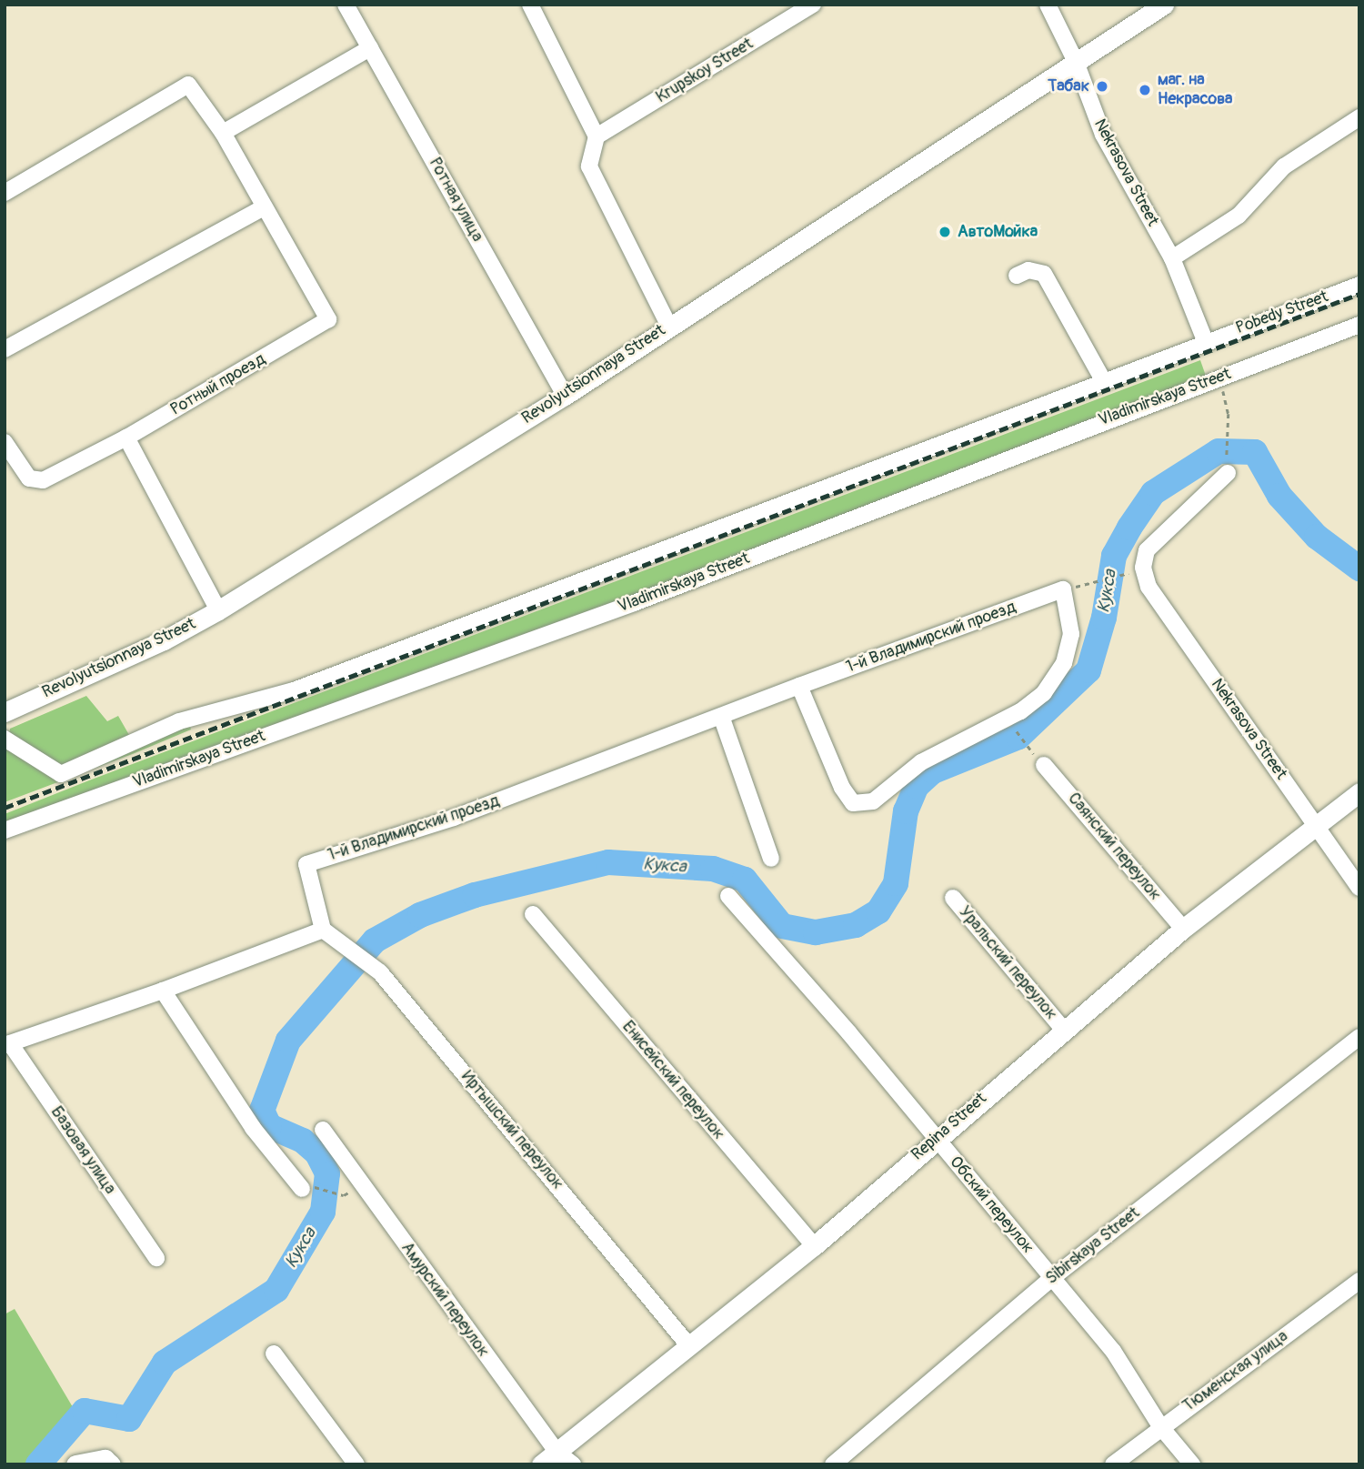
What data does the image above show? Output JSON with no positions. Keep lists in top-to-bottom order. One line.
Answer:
{"streets":{"street":["Krupskoy Street","Nekrasova Street","Ротная улица","Pobedy Street","Revolyutsionnaya Street","Ротный проезд","Vladimirskaya Street","1-й Владимирский проезд","Саянский переулок","Уральский переулок","Енисейский переулок","Repina Street","Иртышский переулок","Базовая улица","Обский переулок","Sibirskaya Street","Амурский переулок","Тюменская улица"]},"crossings":[["Nekrasova Street","Pobedy Street"],["Nekrasova Street","Revolyutsionnaya Street"],["Nekrasova Street","Repina Street"],["Ротная улица","Revolyutsionnaya Street"],["1-й Владимирский проезд","Иртышский переулок"],["Саянский переулок","Repina Street"],["Уральский переулок","Repina Street"],["Енисейский переулок","Repina Street"],["Repina Street","Иртышский переулок"],["Repina Street","Обский переулок"],["Repina Street","Амурский переулок"],["Обский переулок","Sibirskaya Street"],["Обский переулок","Тюменская улица"]],"water":["Кукса"],"places":["Табак","маг. на Некрасова","АвтоМойка"]}
